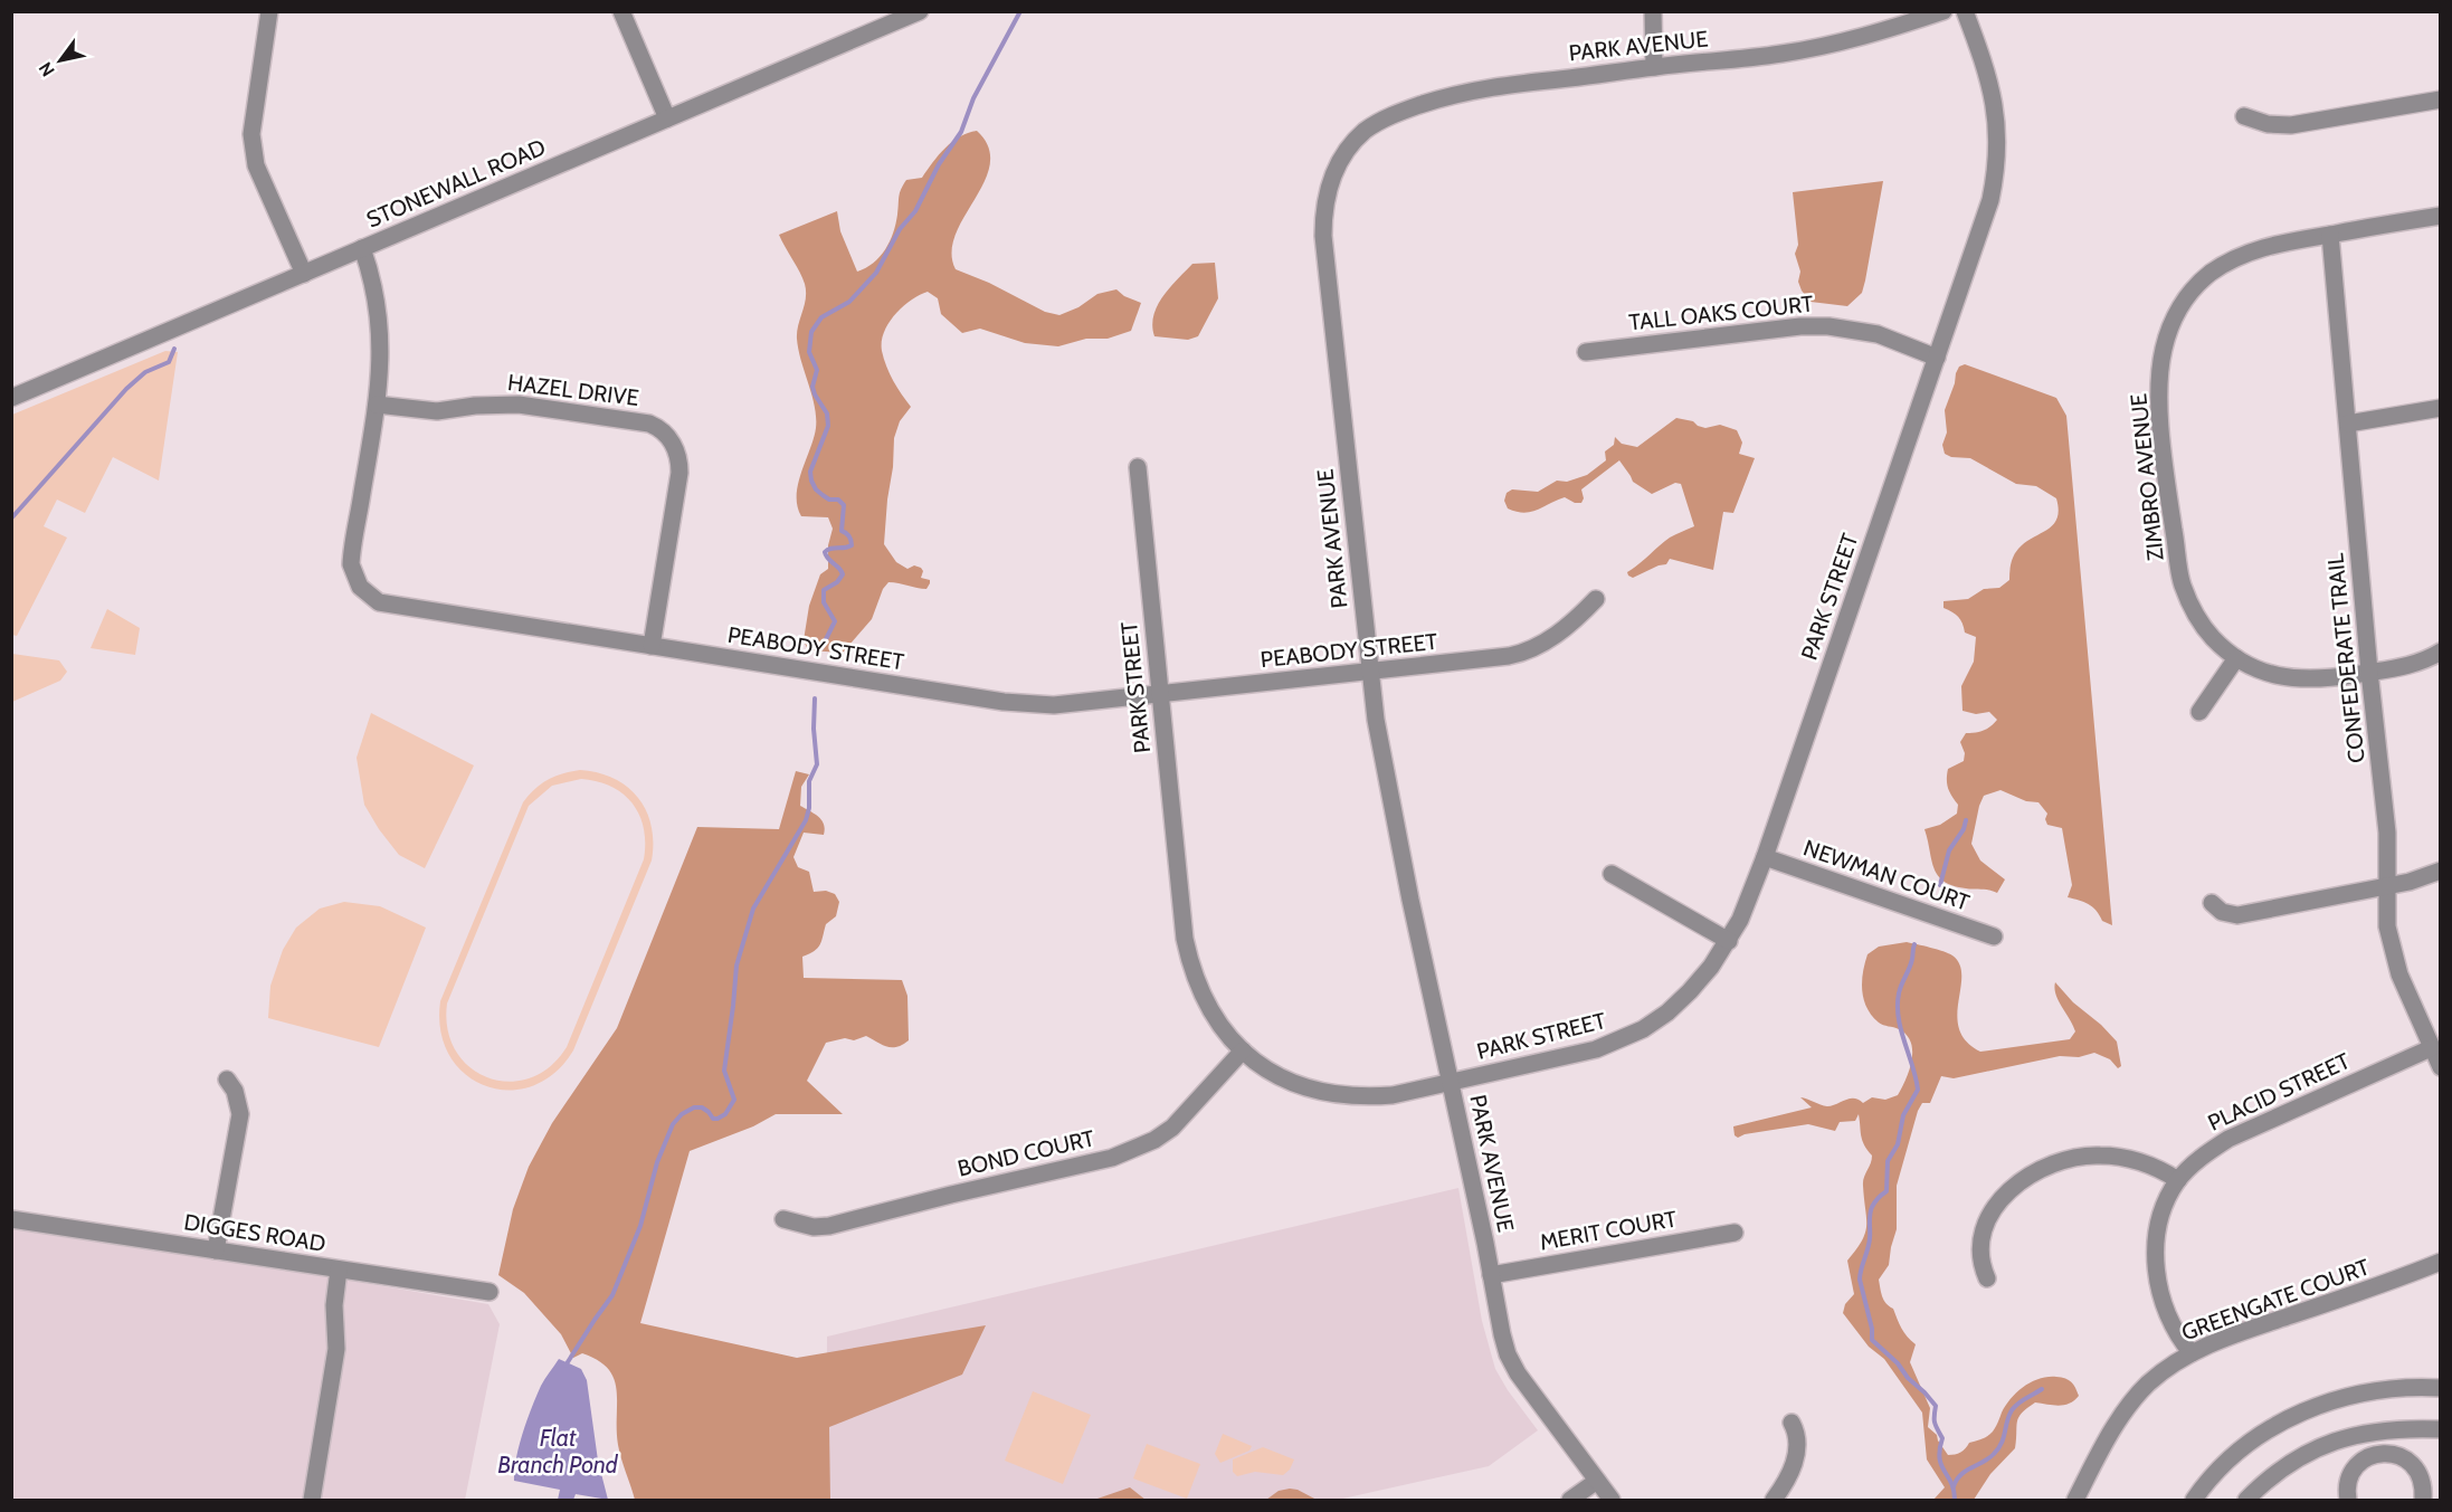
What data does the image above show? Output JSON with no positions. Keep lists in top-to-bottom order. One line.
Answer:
{"streets":{"street":["PARK AVENUE","STONEWALL ROAD","TALL OAKS COURT","HAZEL DRIVE","ZIMBRO AVENUE","PARK STREET","PEABODY STREET","CONFEDERATE TRAIL","NEWMAN COURT","PLACID STREET","BOND COURT","MERIT COURT","DIGGES ROAD","GREENGATE COURT"]},"crossings":[["PARK AVENUE","PARK STREET"],["PARK AVENUE","PEABODY STREET"],["PARK AVENUE","MERIT COURT"],["STONEWALL ROAD","PEABODY STREET"],["TALL OAKS COURT","PARK STREET"],["HAZEL DRIVE","PEABODY STREET"],["ZIMBRO AVENUE","CONFEDERATE TRAIL"],["PARK STREET","PEABODY STREET"],["PARK STREET","NEWMAN COURT"],["PARK STREET","BOND COURT"],["CONFEDERATE TRAIL","PLACID STREET"],["PLACID STREET","GREENGATE COURT"]],"water":["Flat Branch Pond"],"north":"bottom left"}
